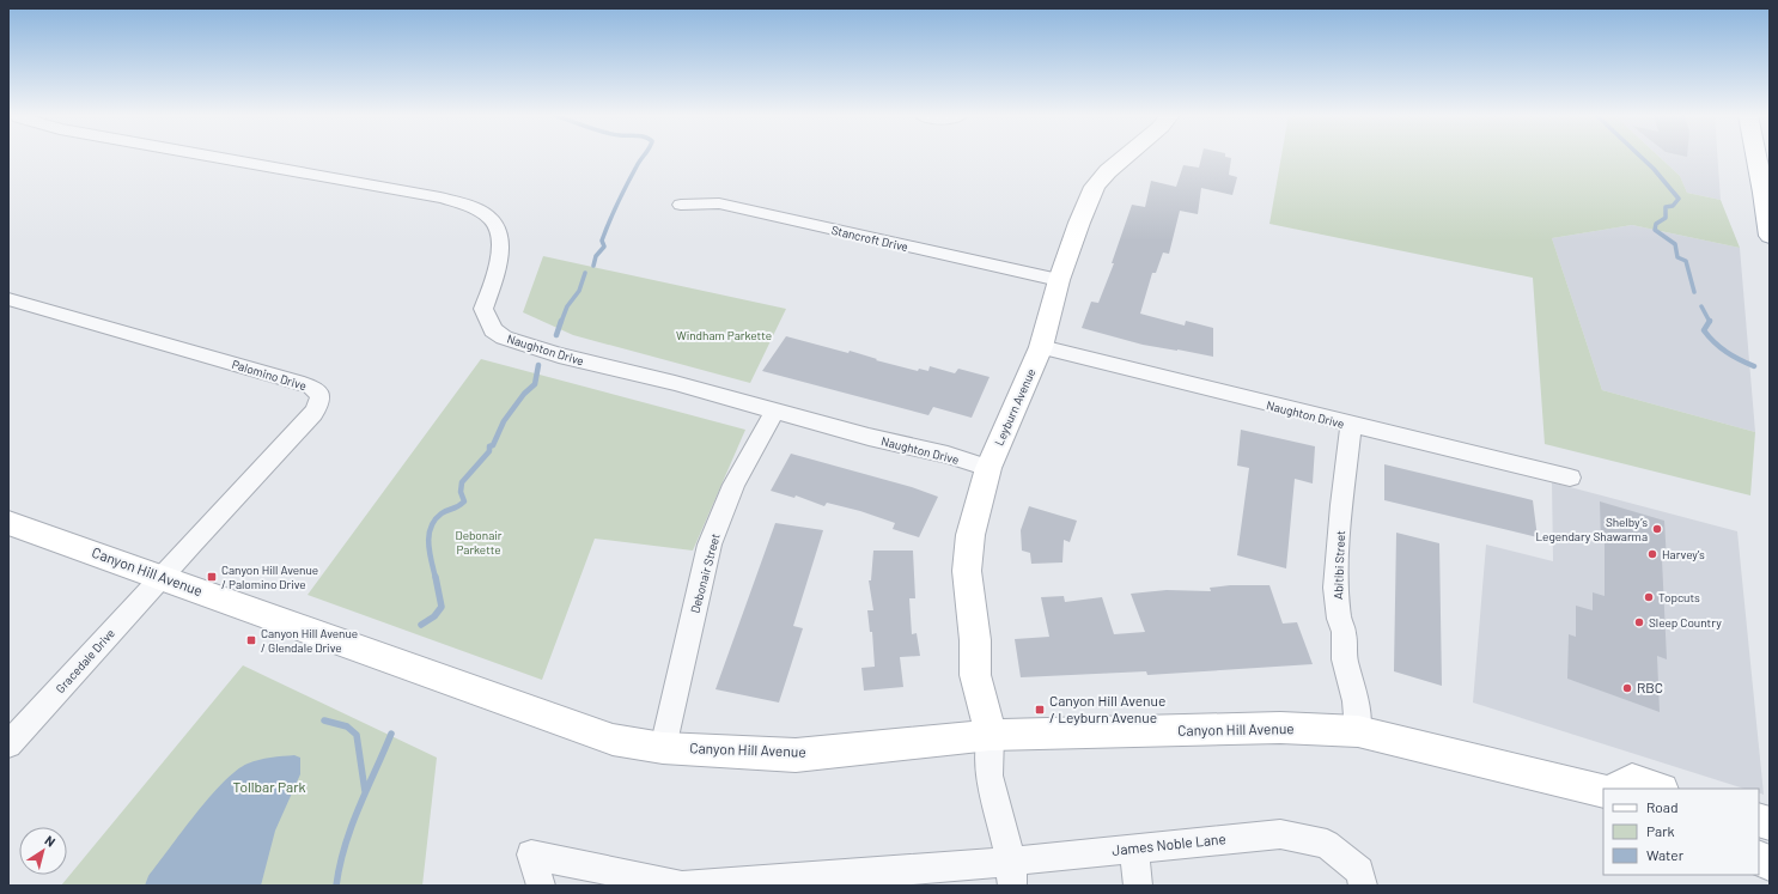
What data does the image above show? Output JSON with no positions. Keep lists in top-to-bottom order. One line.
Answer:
{"streets":{"street":["Stancroft Drive","Naughton Drive","Palomino Drive","Leyburn Avenue","Abitibi Street","Canyon Hill Avenue","Debonair Street","Gracedale Drive","James Noble Lane"]},"crossings":[["Stancroft Drive","Leyburn Avenue"],["Naughton Drive","Leyburn Avenue"],["Naughton Drive","Abitibi Street"],["Naughton Drive","Debonair Street"],["Palomino Drive","Canyon Hill Avenue"],["Palomino Drive","Gracedale Drive"],["Leyburn Avenue","Canyon Hill Avenue"],["Abitibi Street","Canyon Hill Avenue"],["Canyon Hill Avenue","Debonair Street"],["Canyon Hill Avenue","Gracedale Drive"]],"parks":["Windham Parkette","Debonair Parkette","Tollbar Park"],"places":{"other":["Shelby’s Legendary Shawarma","Harvey's","Topcuts","Sleep Country","RBC"],"transit":["Canyon Hill Avenue / Palomino Drive","Canyon Hill Avenue / Glendale Drive","Canyon Hill Avenue / Leyburn Avenue"]},"legend":["Road","Park","Water"],"north":"top right"}
